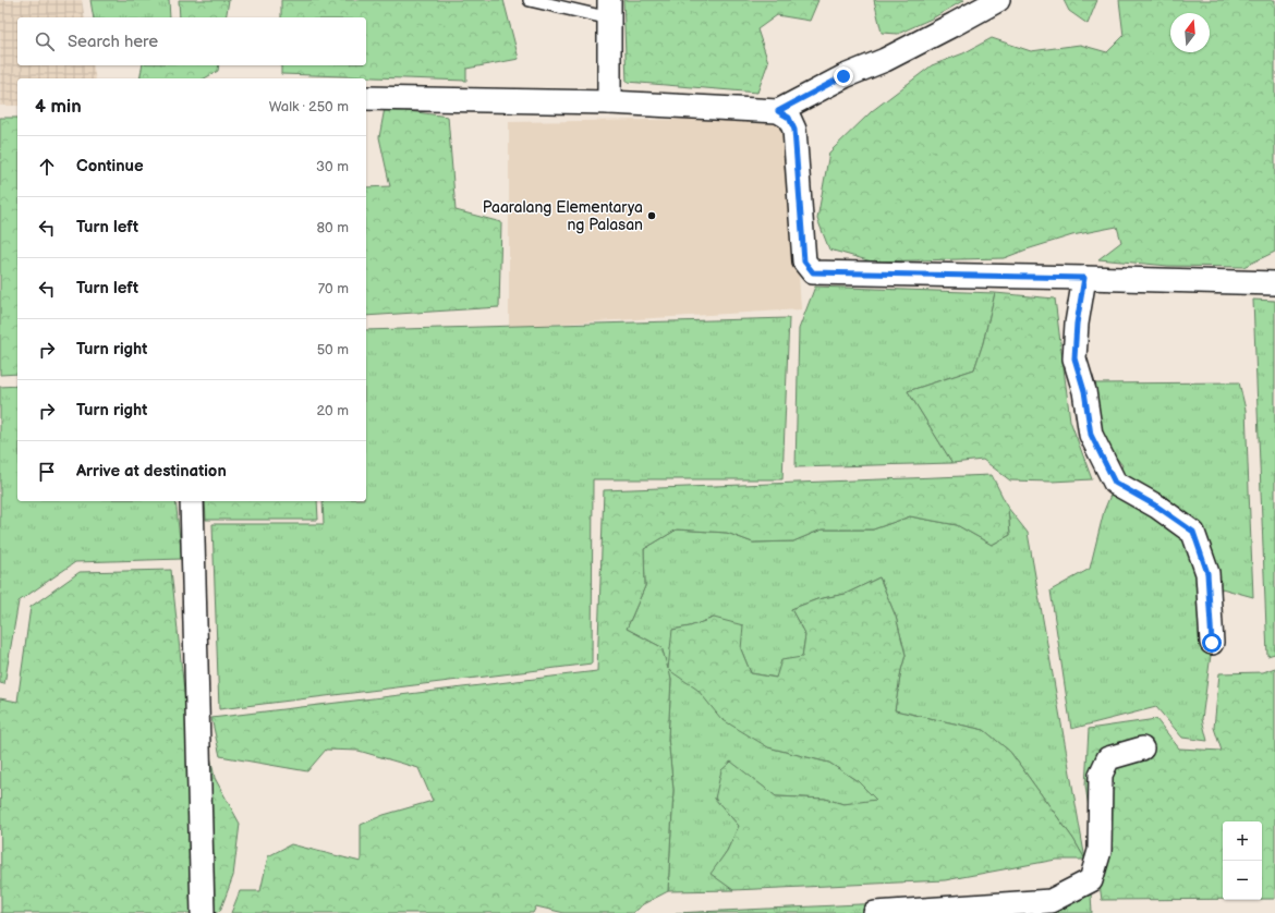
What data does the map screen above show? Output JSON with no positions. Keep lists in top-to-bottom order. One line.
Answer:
{"places":["Paaralang Elementarya ng Palasan"],"north":"top","page":{"search":"Search here","heading":["4 min","Walk · 250 m"],"list":[["Continue","30 m"],["Turn left","80 m"],["Turn left","70 m"],["Turn right","50 m"],["Turn right","20 m"],"Arrive at destination"],"map_buttons":["+","−"]}}
